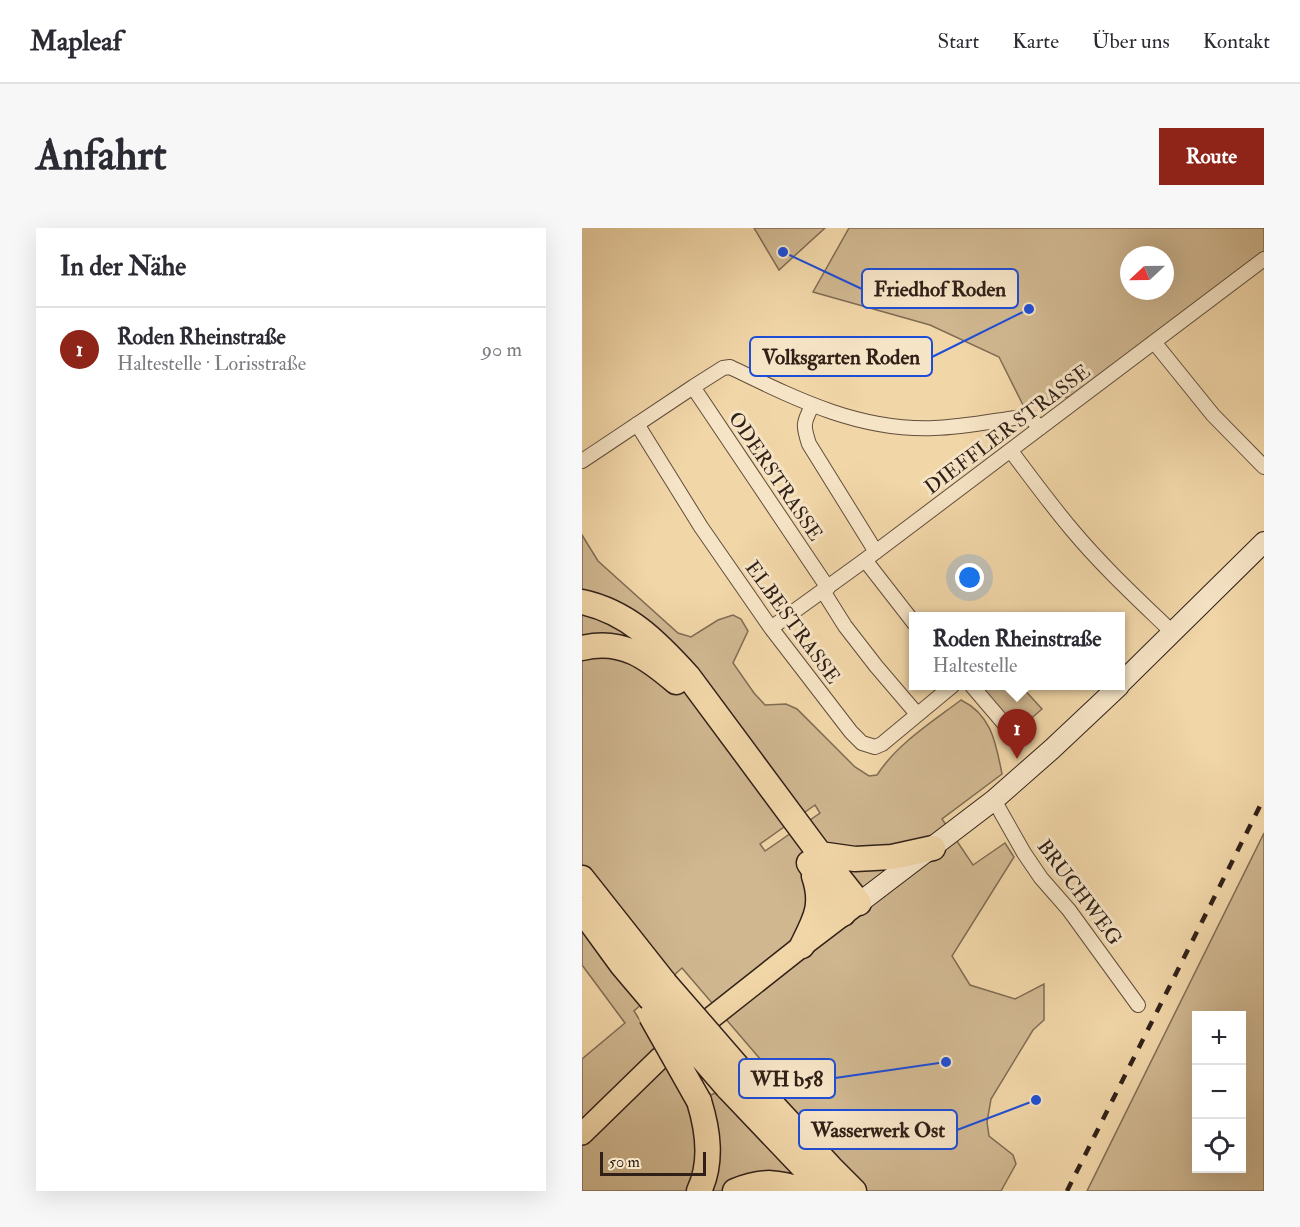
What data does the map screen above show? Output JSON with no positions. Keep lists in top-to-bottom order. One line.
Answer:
{"streets":{"street":["DIEFFLER STRASSE","ODERSTRASSE","ELBESTRASSE","BRUCHWEG"]},"crossings":[["DIEFFLER STRASSE","ODERSTRASSE"],["DIEFFLER STRASSE","ELBESTRASSE"],["ODERSTRASSE","ELBESTRASSE"]],"places":["Friedhof Roden","Volksgarten Roden","WH b58","Wasserwerk Ost"],"scale_bar":"50 m","north":"left","page":{"header":"Mapleaf","nav":["Start","Karte","Über uns","Kontakt"],"buttons":"Route","title":"Anfahrt","heading":"In der Nähe","list":[{"mark":"1","name":"Roden Rheinstraße","note":"Haltestelle · Lorisstraße","value":"90 m"}],"popup":["Roden Rheinstraße","Haltestelle"],"pins":"1","map_buttons":["+","−"],"scale":"50 m"}}
